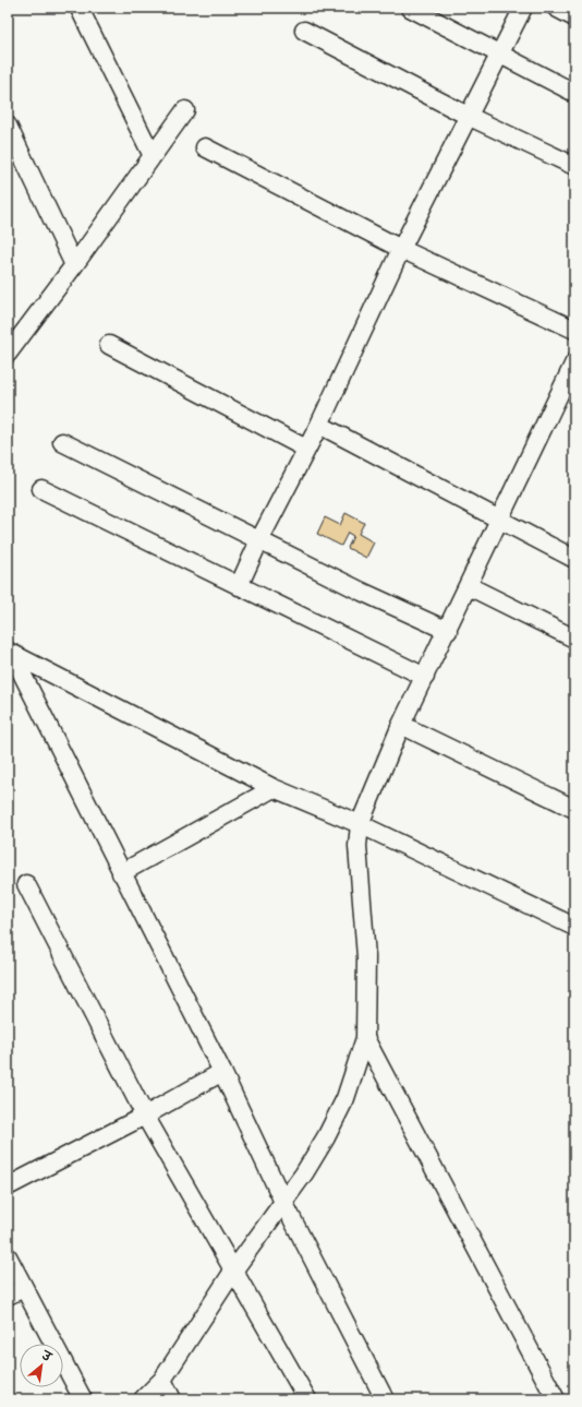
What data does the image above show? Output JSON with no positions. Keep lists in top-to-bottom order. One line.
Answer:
{"north":"top right"}
